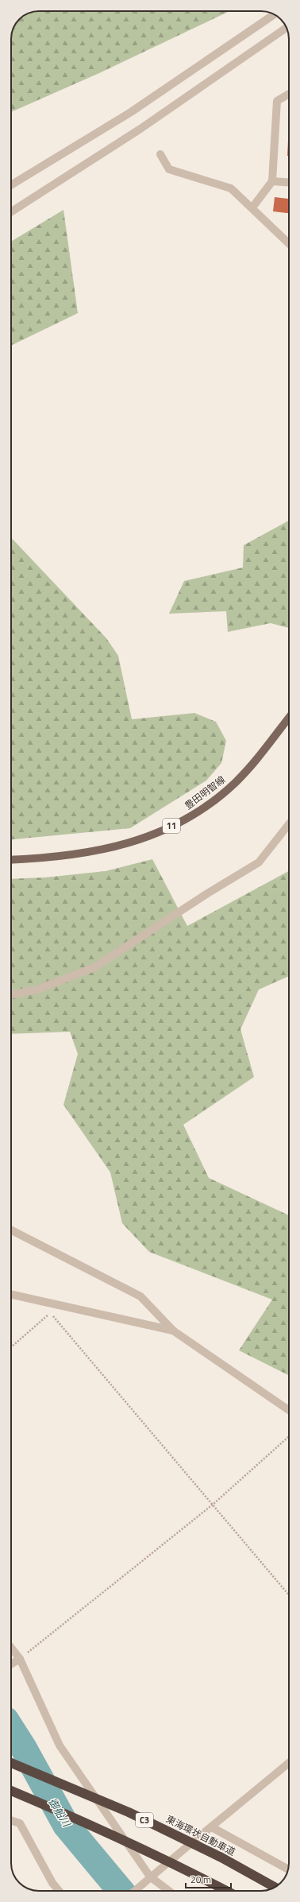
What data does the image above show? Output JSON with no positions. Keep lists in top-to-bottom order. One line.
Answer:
{"streets":{"highway":["C3","東海環状自動車道"],"main road":["豊田明智線","11"]},"water":["御船川"],"scale_bar":"20 m"}
